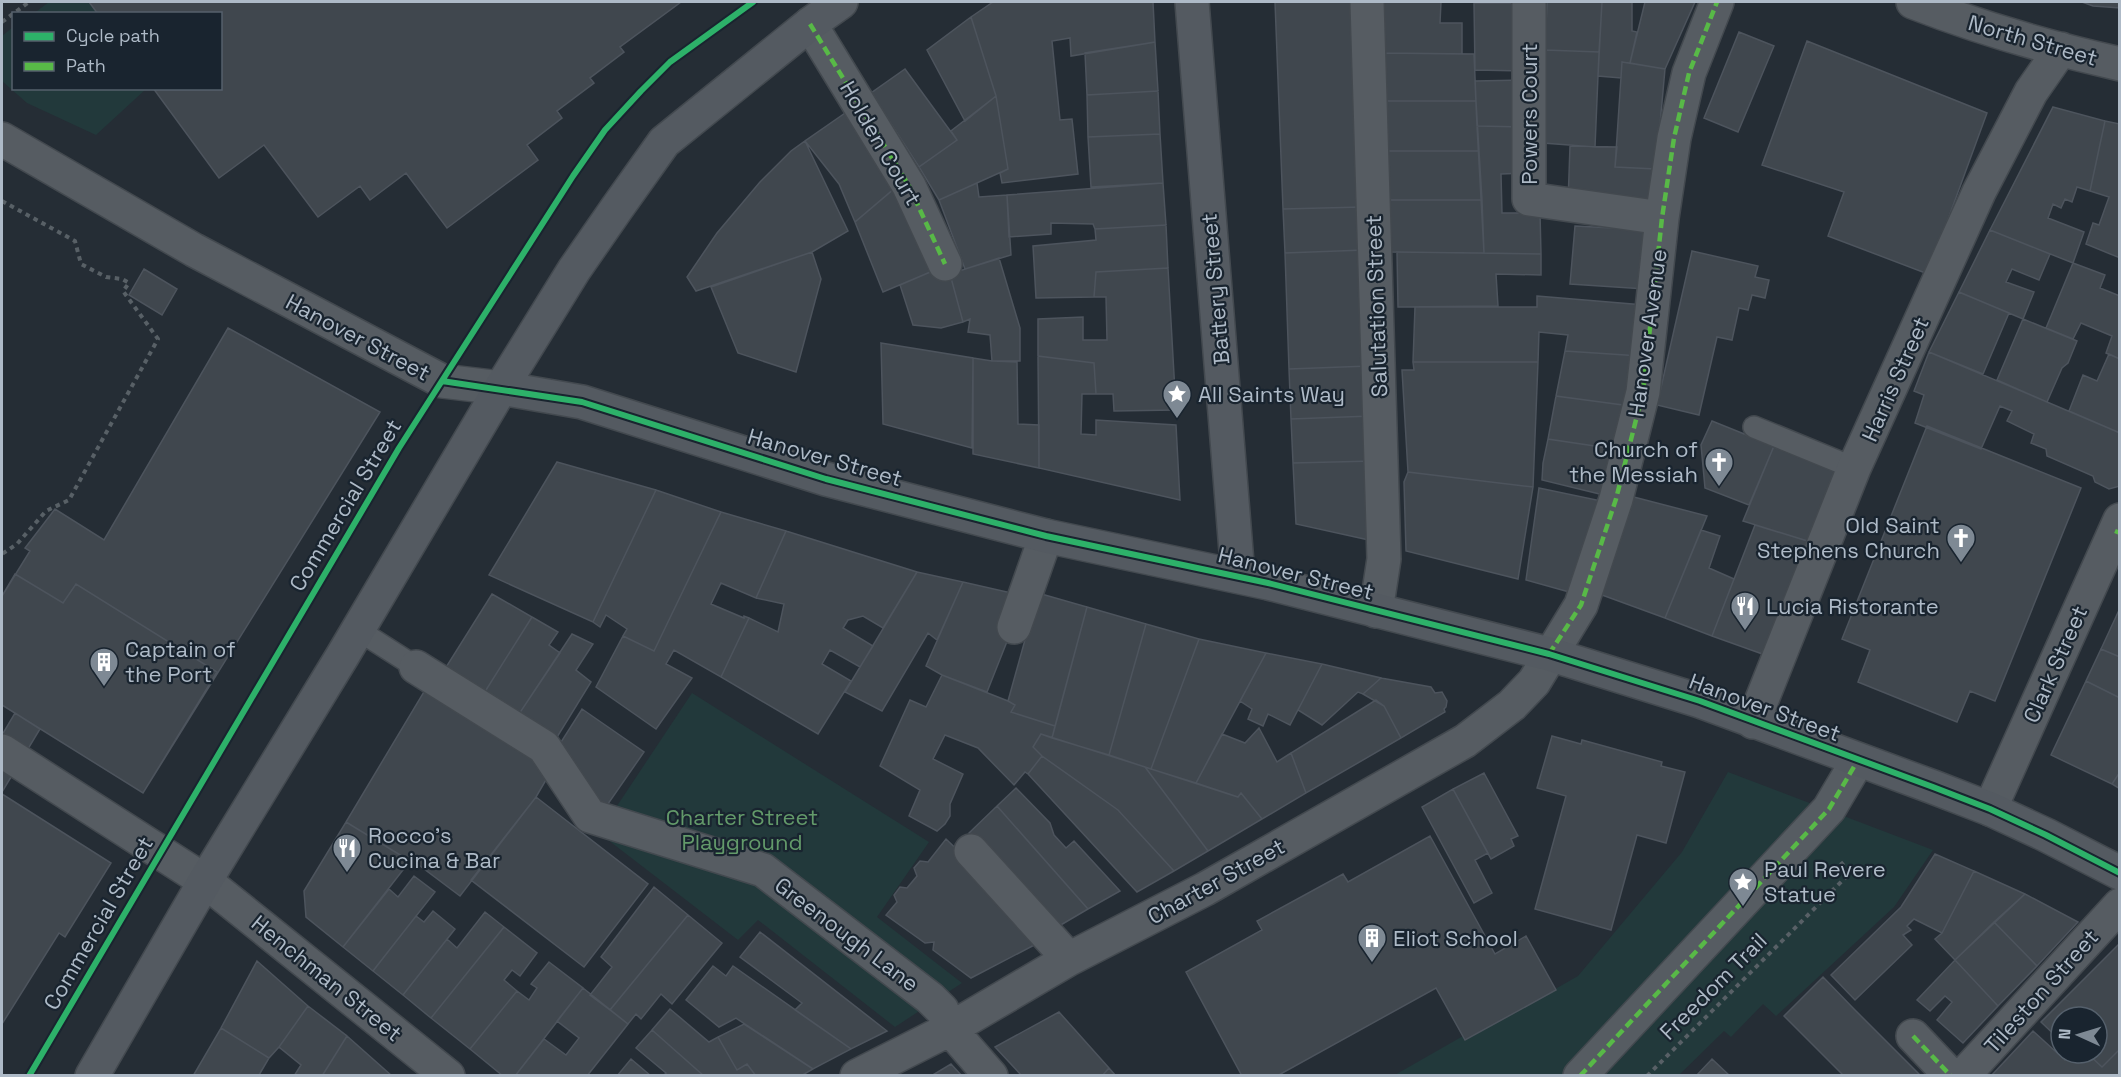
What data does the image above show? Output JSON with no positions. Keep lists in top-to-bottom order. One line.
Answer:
{"streets":{"main road":["Battery Street","Hanover Street"],"street":["North Street","Powers Court","Holden Court","Salutation Street","Hanover Avenue","Harris Street","Clark Street","Charter Street","Greenough Lane","Henchman Street","Tileston Street"],"path":["Freedom Trail"],"cycle path":["Commercial Street"]},"crossings":[["North Street","Harris Street"],["Powers Court","Hanover Avenue"],["Battery Street","Hanover Street"],["Salutation Street","Hanover Street"],["Hanover Avenue","Hanover Street"],["Hanover Avenue","Charter Street"],["Hanover Street","Harris Street"],["Hanover Street","Clark Street"],["Hanover Street","Charter Street"],["Charter Street","Greenough Lane"]],"parks":["Charter Street Playground"],"places":{"place":["All Saints Way","Paul Revere Statue"],"church":["Church of the Messiah","Old Saint Stephens Church"],"restaurant":["Lucia Ristorante","Rocco's Cucina & Bar"],"building":["Captain of the Port","Eliot School"]},"legend":["Cycle path","Path"],"north":"left"}
